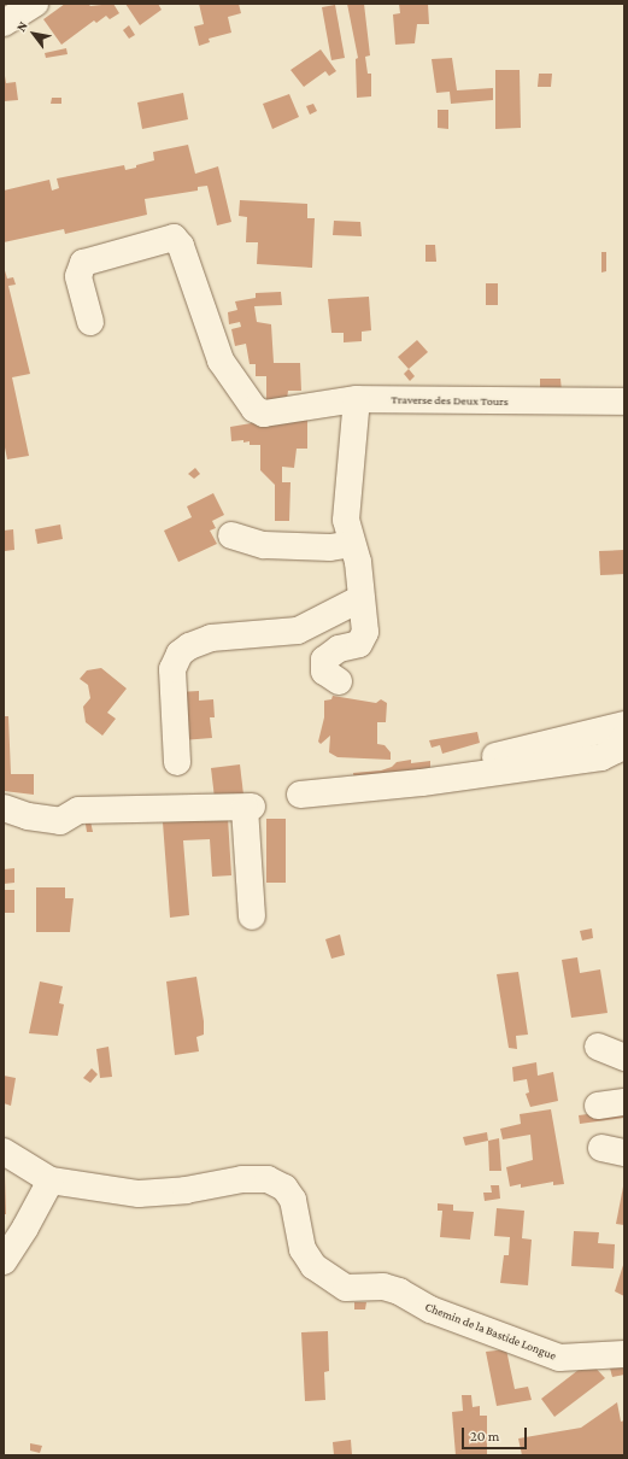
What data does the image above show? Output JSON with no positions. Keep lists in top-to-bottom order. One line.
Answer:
{"streets":{"street":["Traverse des Deux Tours","Chemin de la Bastide Longue"]},"scale_bar":"20 m","north":"top left"}
